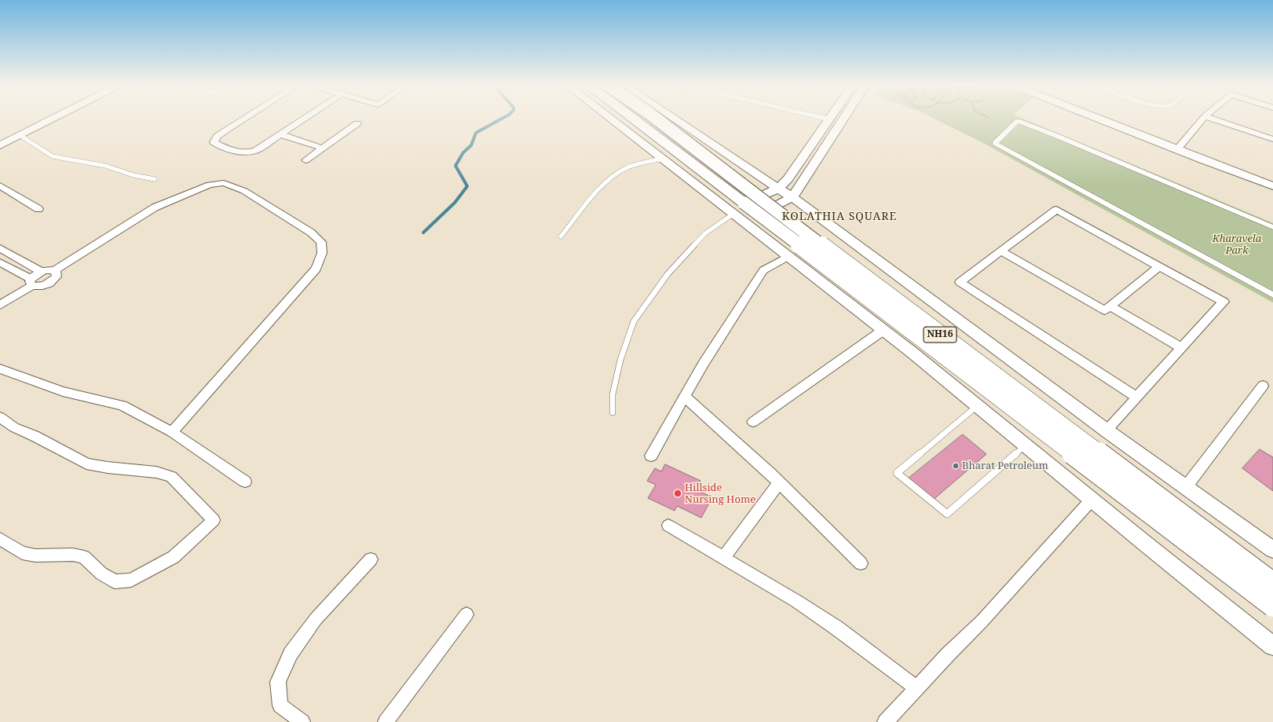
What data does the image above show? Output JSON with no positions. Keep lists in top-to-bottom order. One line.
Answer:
{"streets":{"highway":["NH16"]},"districts":["KOLATHIA SQUARE"],"parks":["Kharavela Park"],"places":["Bharat Petroleum","Hillside Nursing Home"]}
